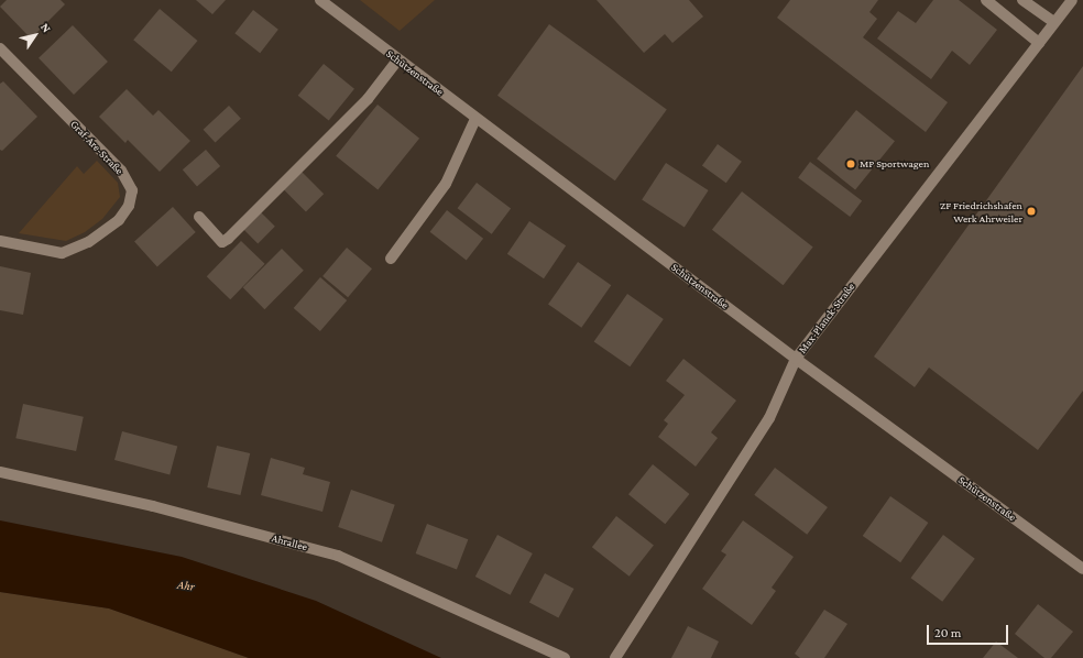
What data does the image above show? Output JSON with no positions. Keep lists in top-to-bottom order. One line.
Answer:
{"streets":{"street":["Schützenstraße","Graf-Are-Straße","Max-Planck-Straße","Ahrallee"]},"crossings":[["Schützenstraße","Max-Planck-Straße"]],"water":["Ahr"],"places":["MP Sportwagen","ZF Friedrichshafen Werk Ahrweiler"],"scale_bar":"20 m","north":"top right"}
